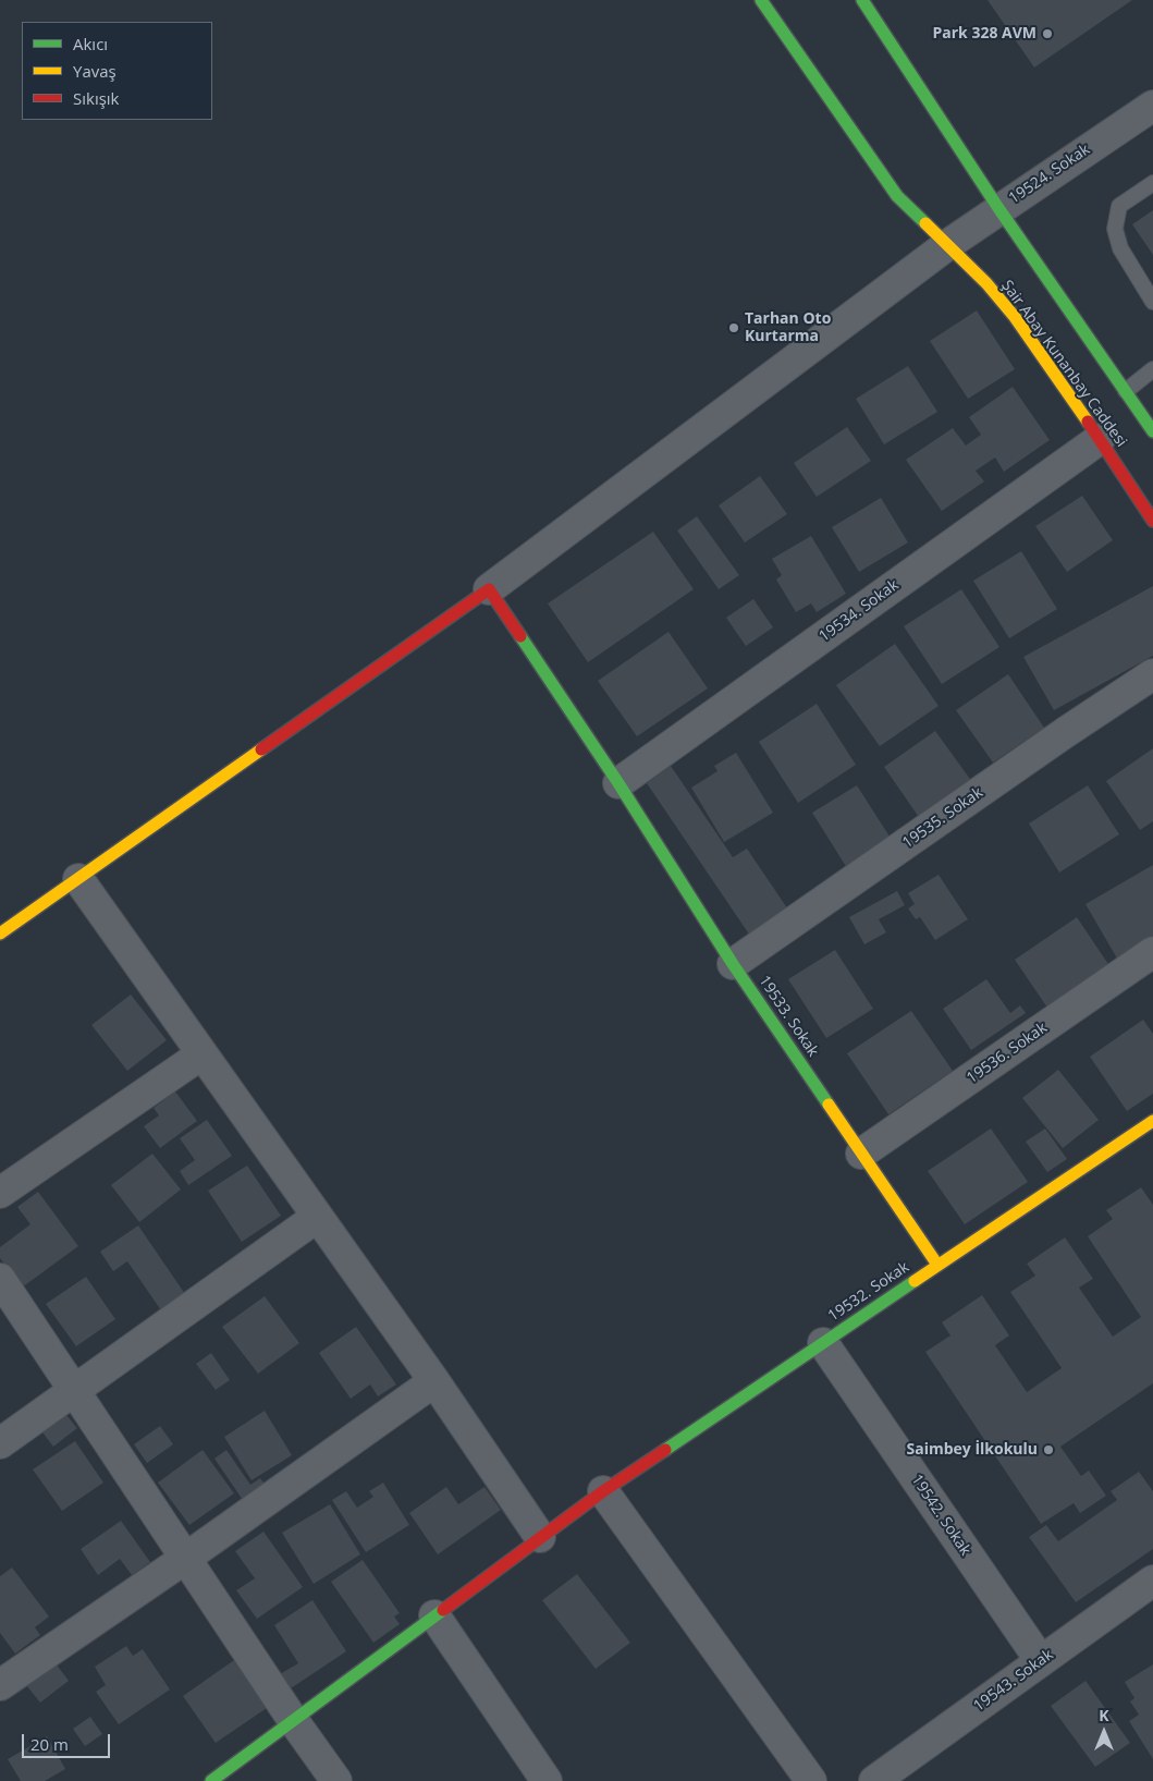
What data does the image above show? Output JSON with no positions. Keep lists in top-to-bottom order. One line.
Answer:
{"streets":{"street":["19524. Sokak","Şair Abay Kunanbay Caddesi","19534. Sokak","19535. Sokak","19533. Sokak","19536. Sokak","19532. Sokak","19542. Sokak","19543. Sokak"]},"crossings":[["19524. Sokak","Şair Abay Kunanbay Caddesi"],["19524. Sokak","19533. Sokak"],["Şair Abay Kunanbay Caddesi","19534. Sokak"],["19534. Sokak","19533. Sokak"],["19535. Sokak","19533. Sokak"],["19533. Sokak","19536. Sokak"],["19533. Sokak","19532. Sokak"],["19532. Sokak","19542. Sokak"],["19542. Sokak","19543. Sokak"]],"places":["Park 328 AVM","Tarhan Oto Kurtarma","Saimbey İlkokulu"],"legend":["Akıcı","Yavaş","Sıkışık"],"scale_bar":"20 m","north":"top"}
